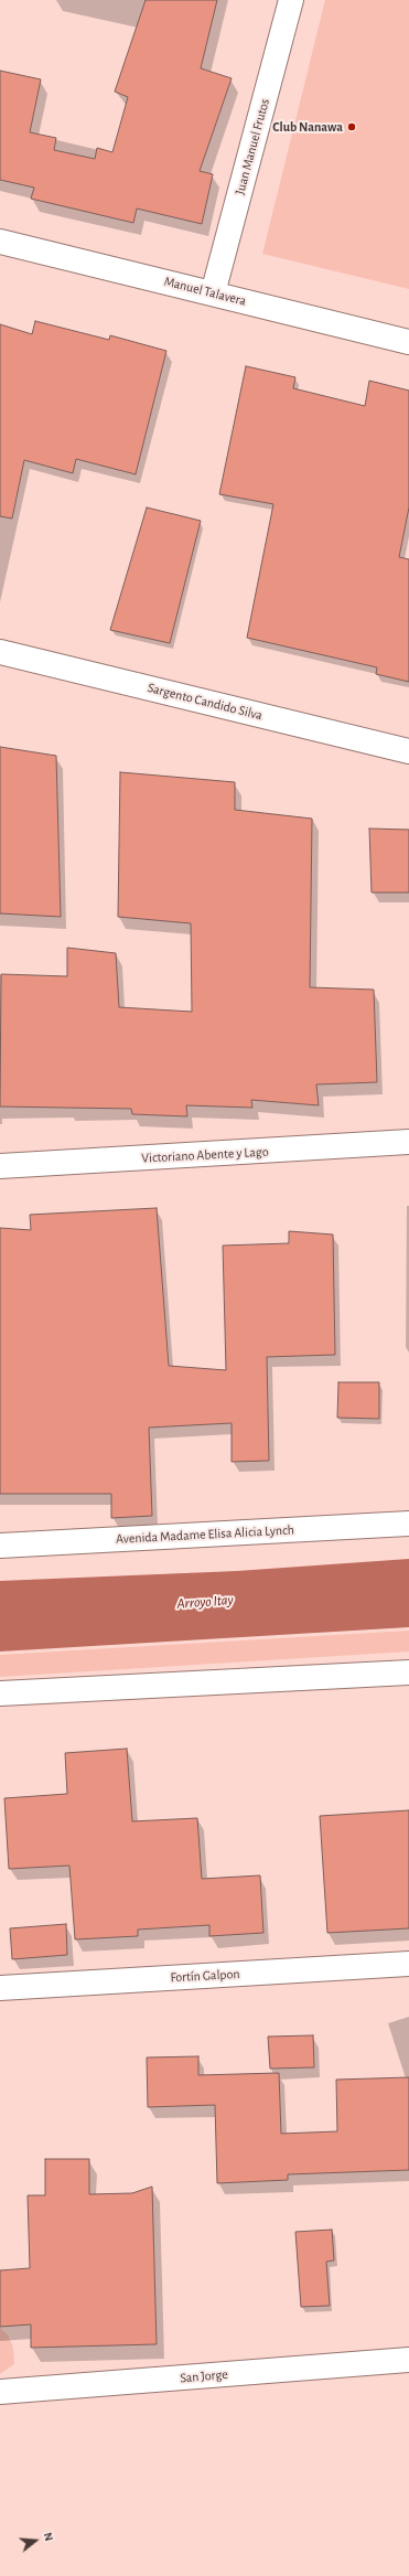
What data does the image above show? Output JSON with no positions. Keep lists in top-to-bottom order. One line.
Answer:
{"streets":{"main road":["Juan Manuel Frutos","Manuel Talavera","Sargento Candido Silva","Victoriano Abente y Lago","Avenida Madame Elisa Alicia Lynch","Fortín Galpon","San Jorge"]},"crossings":[["Juan Manuel Frutos","Manuel Talavera"]],"water":["Arroyo Itay"],"places":["Club Nanawa"],"north":"right"}
